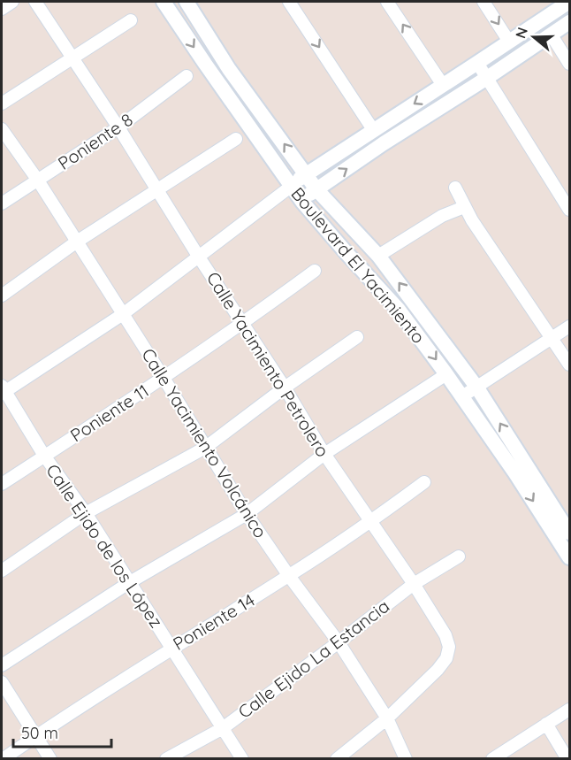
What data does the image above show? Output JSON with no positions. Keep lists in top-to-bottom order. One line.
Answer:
{"streets":{"street":["Poniente 8","Boulevard El Yacimiento","Calle Yacimiento Petrolero","Poniente 11","Calle Yacimiento Volcánico","Calle Ejido de los López","Poniente 14","Calle Ejido La Estancia"]},"crossings":[["Poniente 8","Calle Yacimiento Petrolero"],["Poniente 8","Calle Yacimiento Volcánico"],["Calle Yacimiento Petrolero","Poniente 11"],["Calle Yacimiento Petrolero","Calle Yacimiento Volcánico"],["Calle Yacimiento Petrolero","Poniente 14"],["Calle Yacimiento Petrolero","Calle Ejido La Estancia"],["Poniente 11","Calle Yacimiento Volcánico"],["Poniente 11","Calle Ejido de los López"],["Calle Yacimiento Volcánico","Poniente 14"],["Calle Yacimiento Volcánico","Calle Ejido La Estancia"],["Calle Ejido de los López","Poniente 14"],["Calle Ejido de los López","Calle Ejido La Estancia"]],"scale_bar":"50 m","north":"left"}
